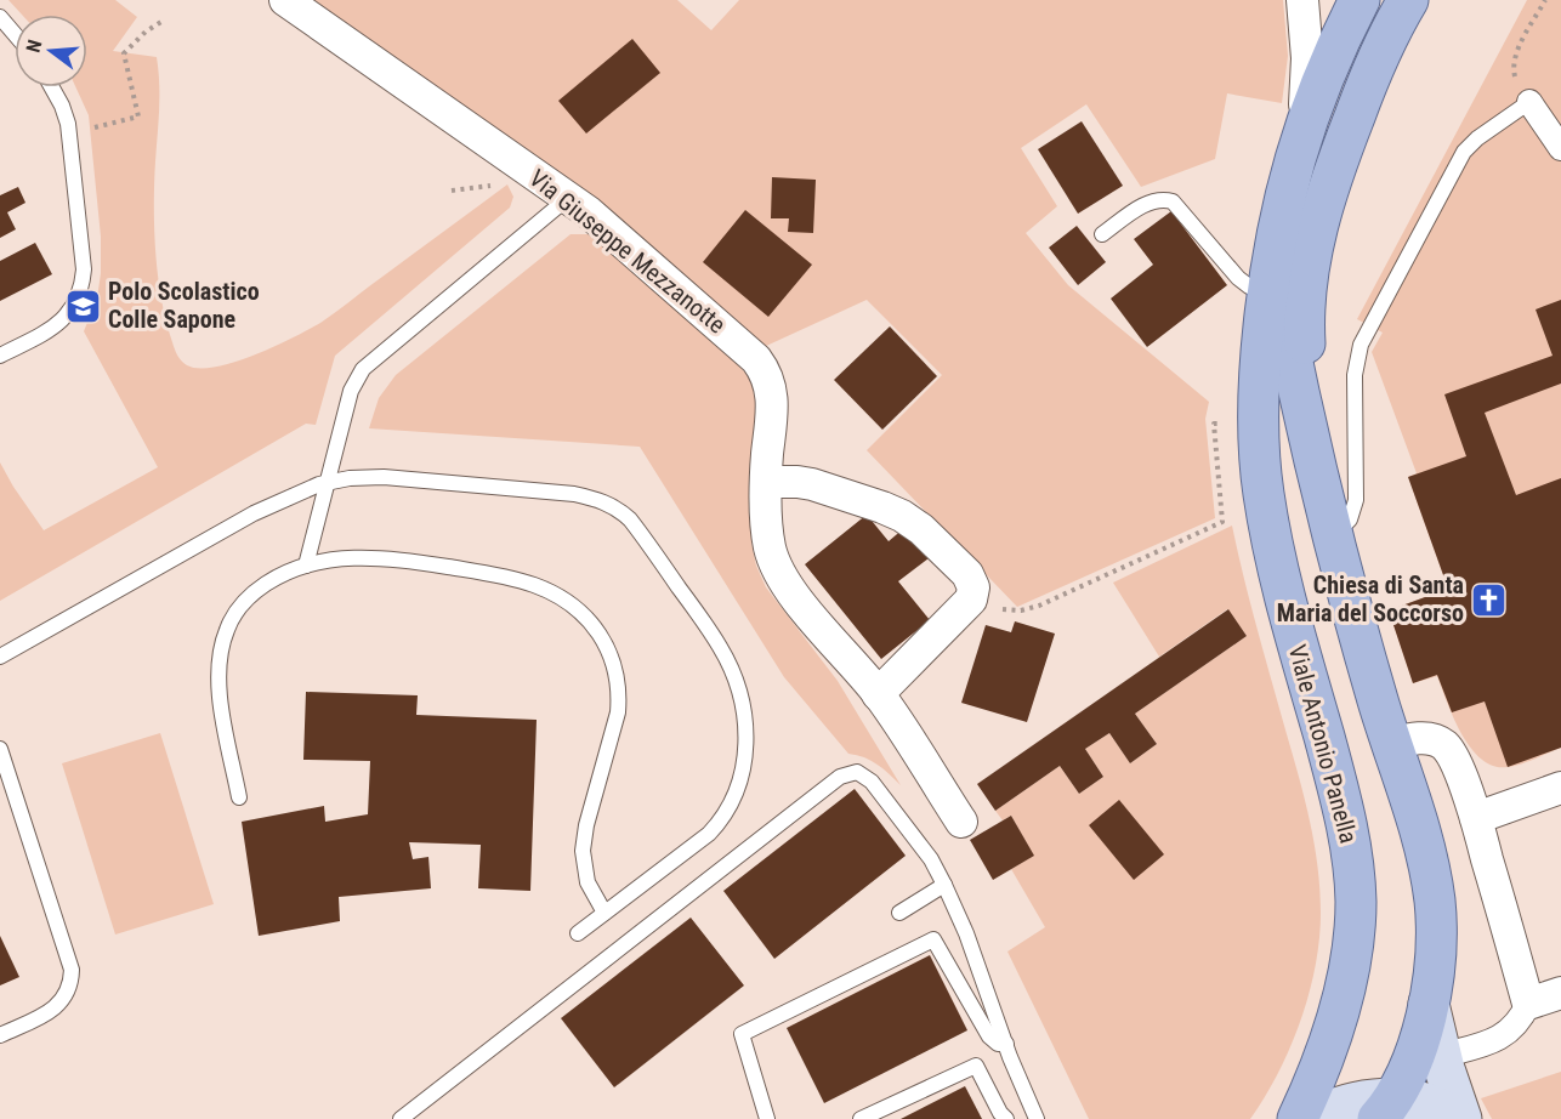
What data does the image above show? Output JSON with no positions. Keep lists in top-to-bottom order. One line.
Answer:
{"streets":{"main road":["Viale Antonio Panella"],"street":["Via Giuseppe Mezzanotte"]},"places":{"school or university":["Polo Scolastico Colle Sapone"],"church":["Chiesa di Santa Maria del Soccorso"]},"north":"left"}
